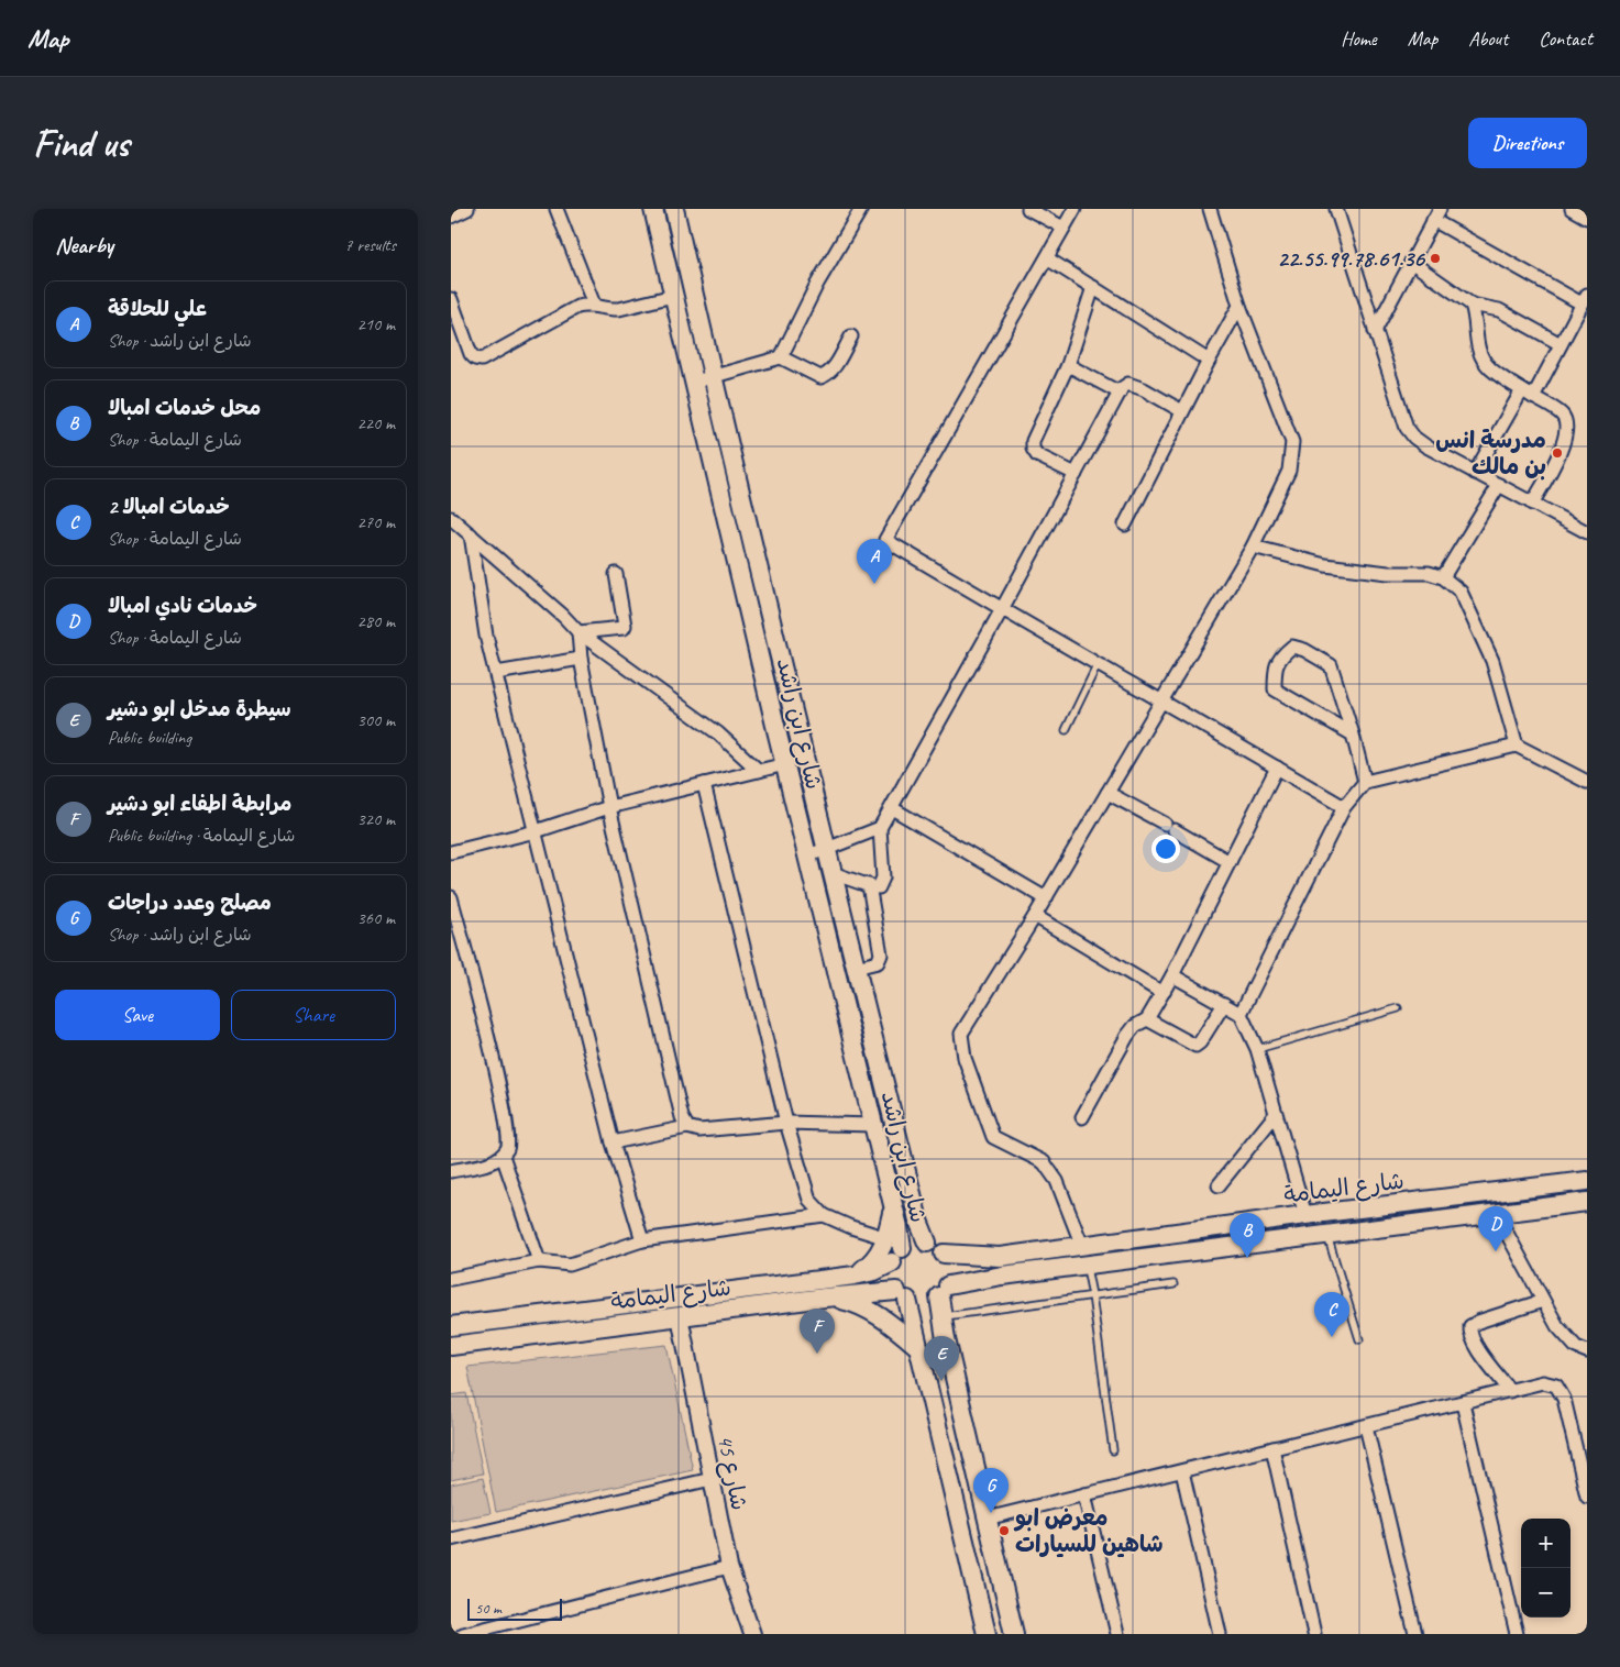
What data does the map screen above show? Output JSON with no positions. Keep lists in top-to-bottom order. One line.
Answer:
{"streets":{"main road":["شارع ابن راشد","شارع اليمامة"],"street":["شارع 45"]},"crossings":[["شارع ابن راشد","شارع اليمامة"],["شارع اليمامة","شارع 45"]],"places":["22.55.99.78.61.36","مدرسة انس بن مالك","معرض ابو شاهين للسيارات"],"scale_bar":"50 m","page":{"header":"Map","nav":["Home","Map","About","Contact"],"buttons":["Directions",["Save","Share"]],"title":"Find us","heading":["Nearby","7 results"],"list":[{"mark":"A","name":"علي للحلاقة","note":"Shop · شارع ابن راشد","value":"210 m"},{"mark":"B","name":"محل خدمات امبالا","note":"Shop · شارع اليمامة","value":"220 m"},{"mark":"C","name":"خدمات امبالا 2","note":"Shop · شارع اليمامة","value":"270 m"},{"mark":"D","name":"خدمات نادي امبالا","note":"Shop · شارع اليمامة","value":"280 m"},{"mark":"E","name":"سيطرة مدخل ابو دشير","note":"Public building","value":"300 m"},{"mark":"F","name":"مرابطة اطفاء ابو دشير","note":"Public building · شارع اليمامة","value":"320 m"},{"mark":"G","name":"مصلح وعدد دراجات","note":"Shop · شارع ابن راشد","value":"360 m"}],"pins":["A","D","B","C","F","E","G"],"map_buttons":["+","−"],"scale":"50 m"}}
